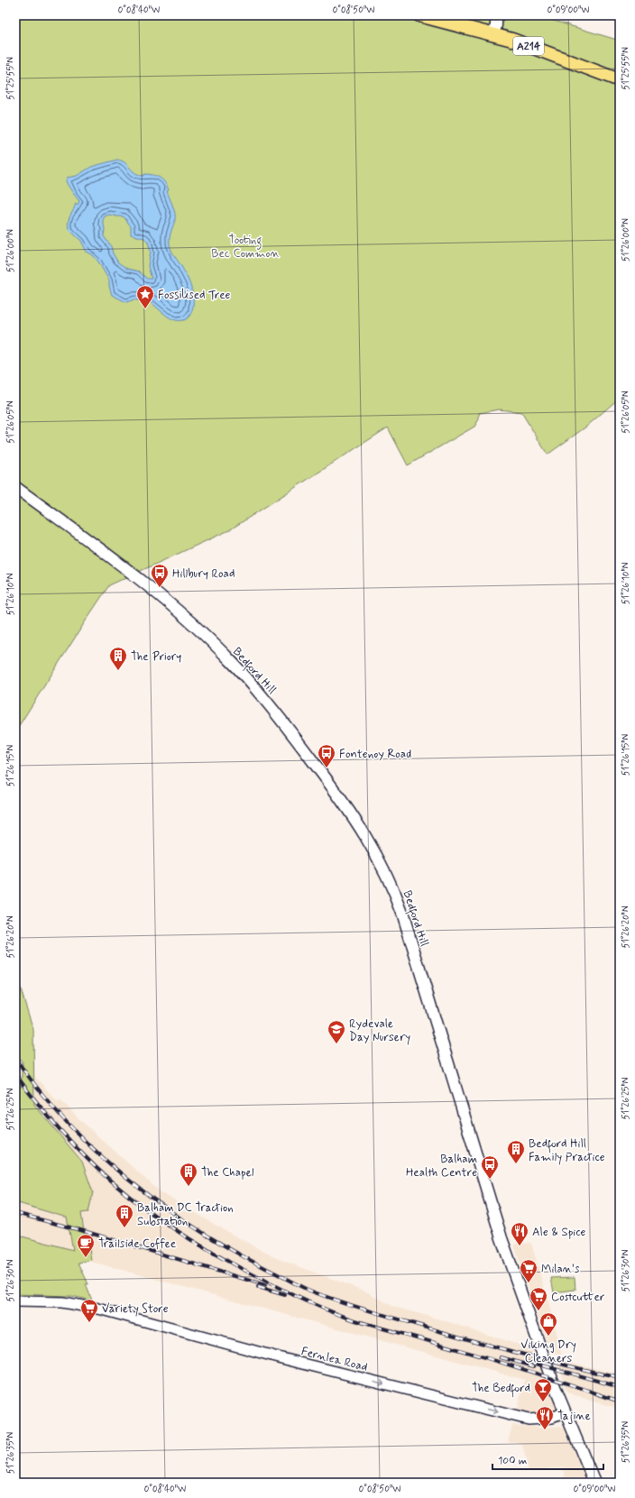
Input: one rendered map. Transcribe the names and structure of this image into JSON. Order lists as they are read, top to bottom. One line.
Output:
{"streets":{"highway":["A214"],"main road":["Bedford Hill"],"street":["Fernlea Road"]},"crossings":[["Bedford Hill","Fernlea Road"]],"one_way":["Fernlea Road"],"parks":["Tooting Bec Common"],"places":{"place":["Fossilised Tree"],"bus stop":["Hillbury Road","Fontenoy Road","Balham Health Centre"],"building":["The Priory","Bedford Hill Family Practice","The Chapel","Balham DC Traction Substation"],"school or university":["Rydevale Day Nursery"],"restaurant":["Ale & Spice","Tajine"],"cafe":["Trailside Coffee"],"supermarket":["Milan's","Costcutter","Variety Store"],"shop":["Viking Dry Cleaners"],"bar":["The Bedford"]},"scale_bar":"100 m","coordinates":["0°08'40\"W","0°08'50\"W","0°09'00\"W","51°25'55\"N","51°26'00\"N","51°26'05\"N","51°26'10\"N","51°26'15\"N","51°26'20\"N","51°26'25\"N","51°26'30\"N","51°26'35\"N"]}
